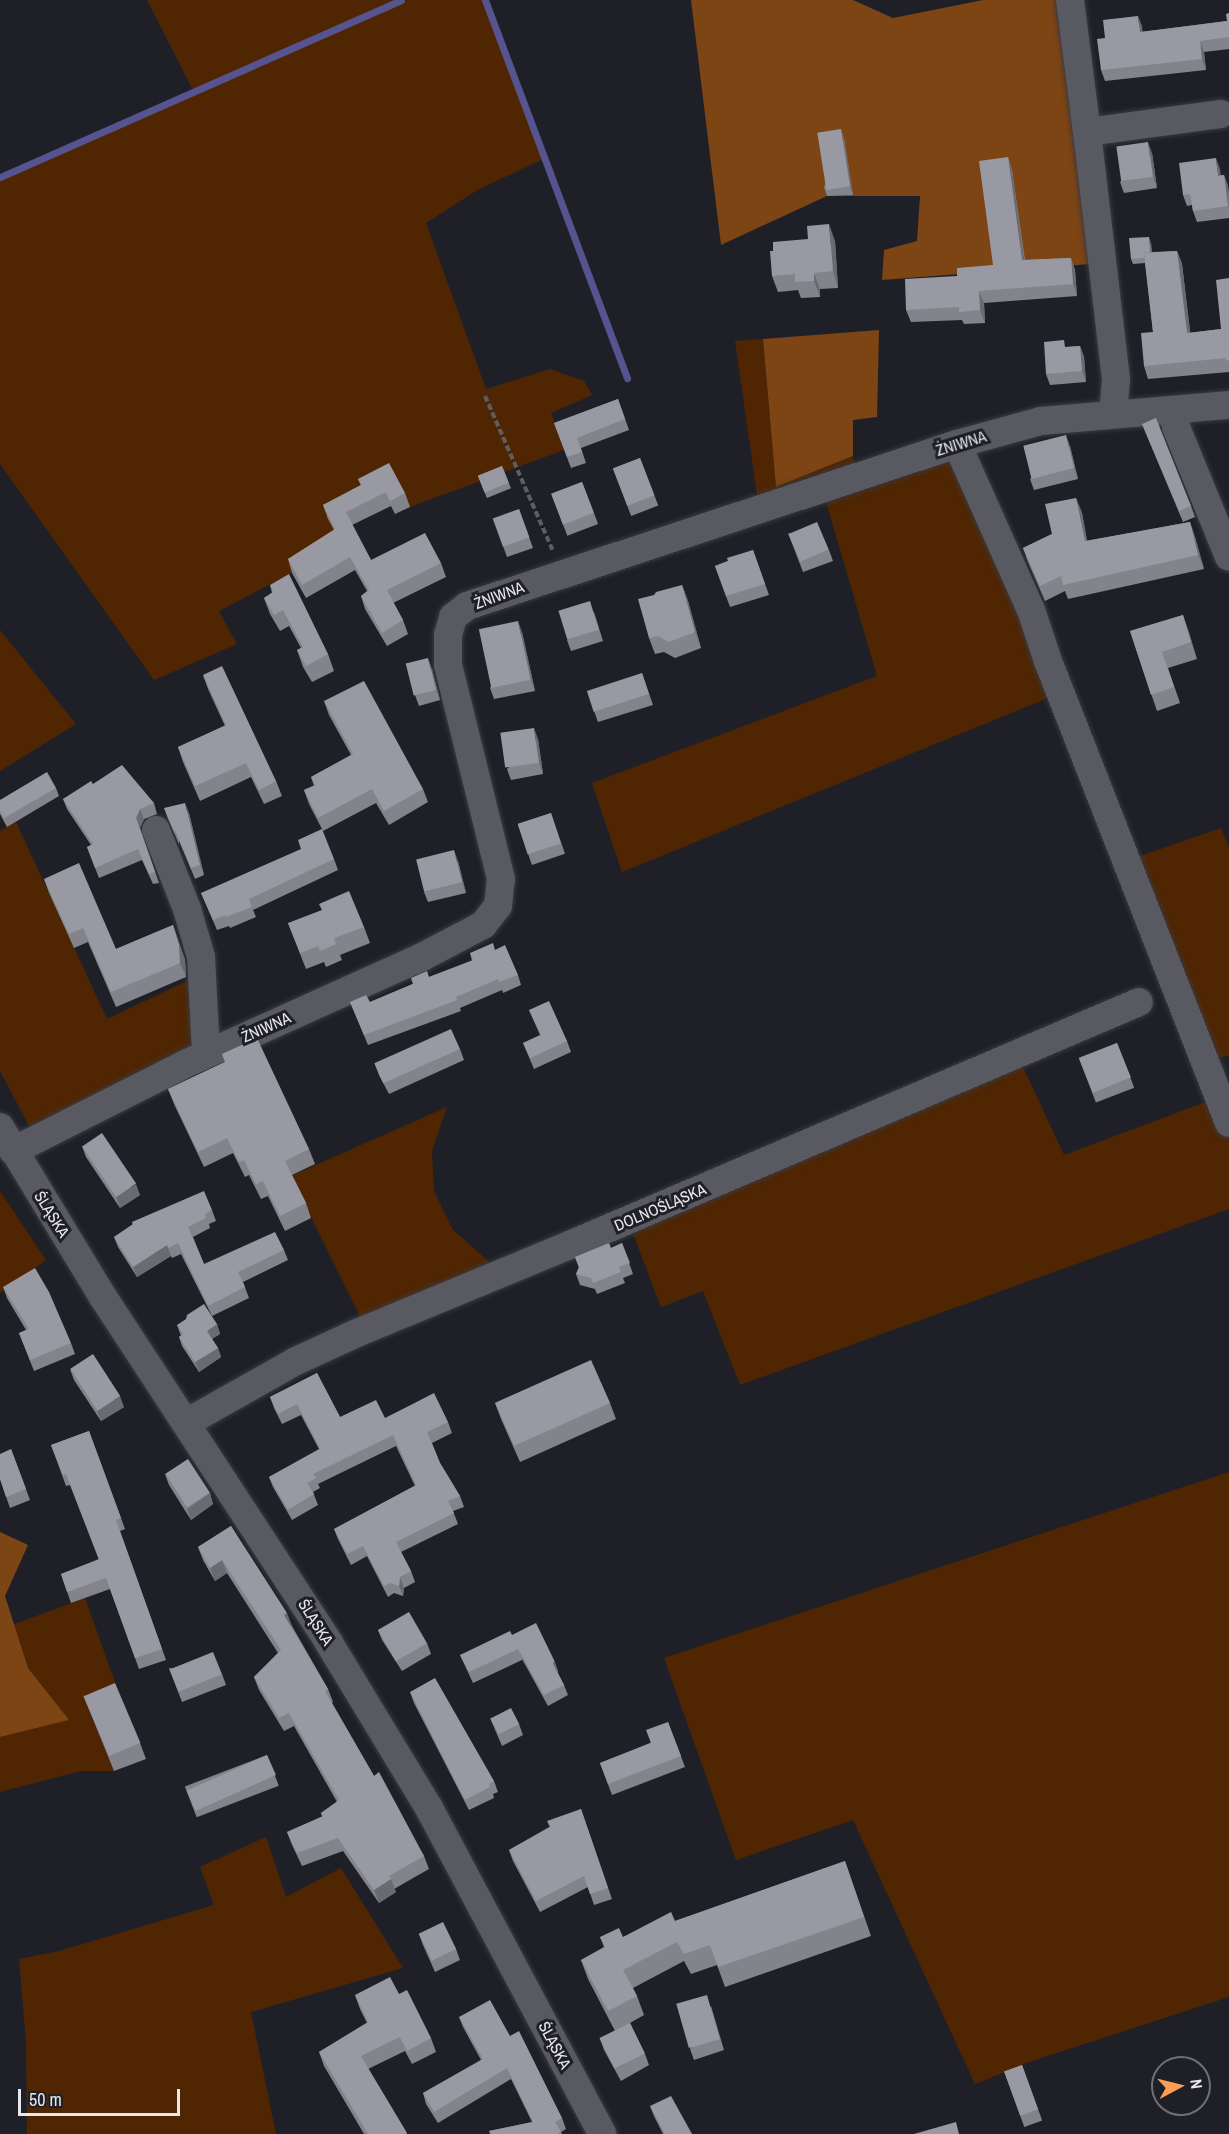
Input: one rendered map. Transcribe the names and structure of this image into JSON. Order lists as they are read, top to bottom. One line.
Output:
{"streets":{"street":["ŻNIWNA","DOLNOŚLĄSKA","ŚLĄSKA"]},"crossings":[["ŻNIWNA","ŚLĄSKA"],["DOLNOŚLĄSKA","ŚLĄSKA"]],"scale_bar":"50 m","north":"right"}
